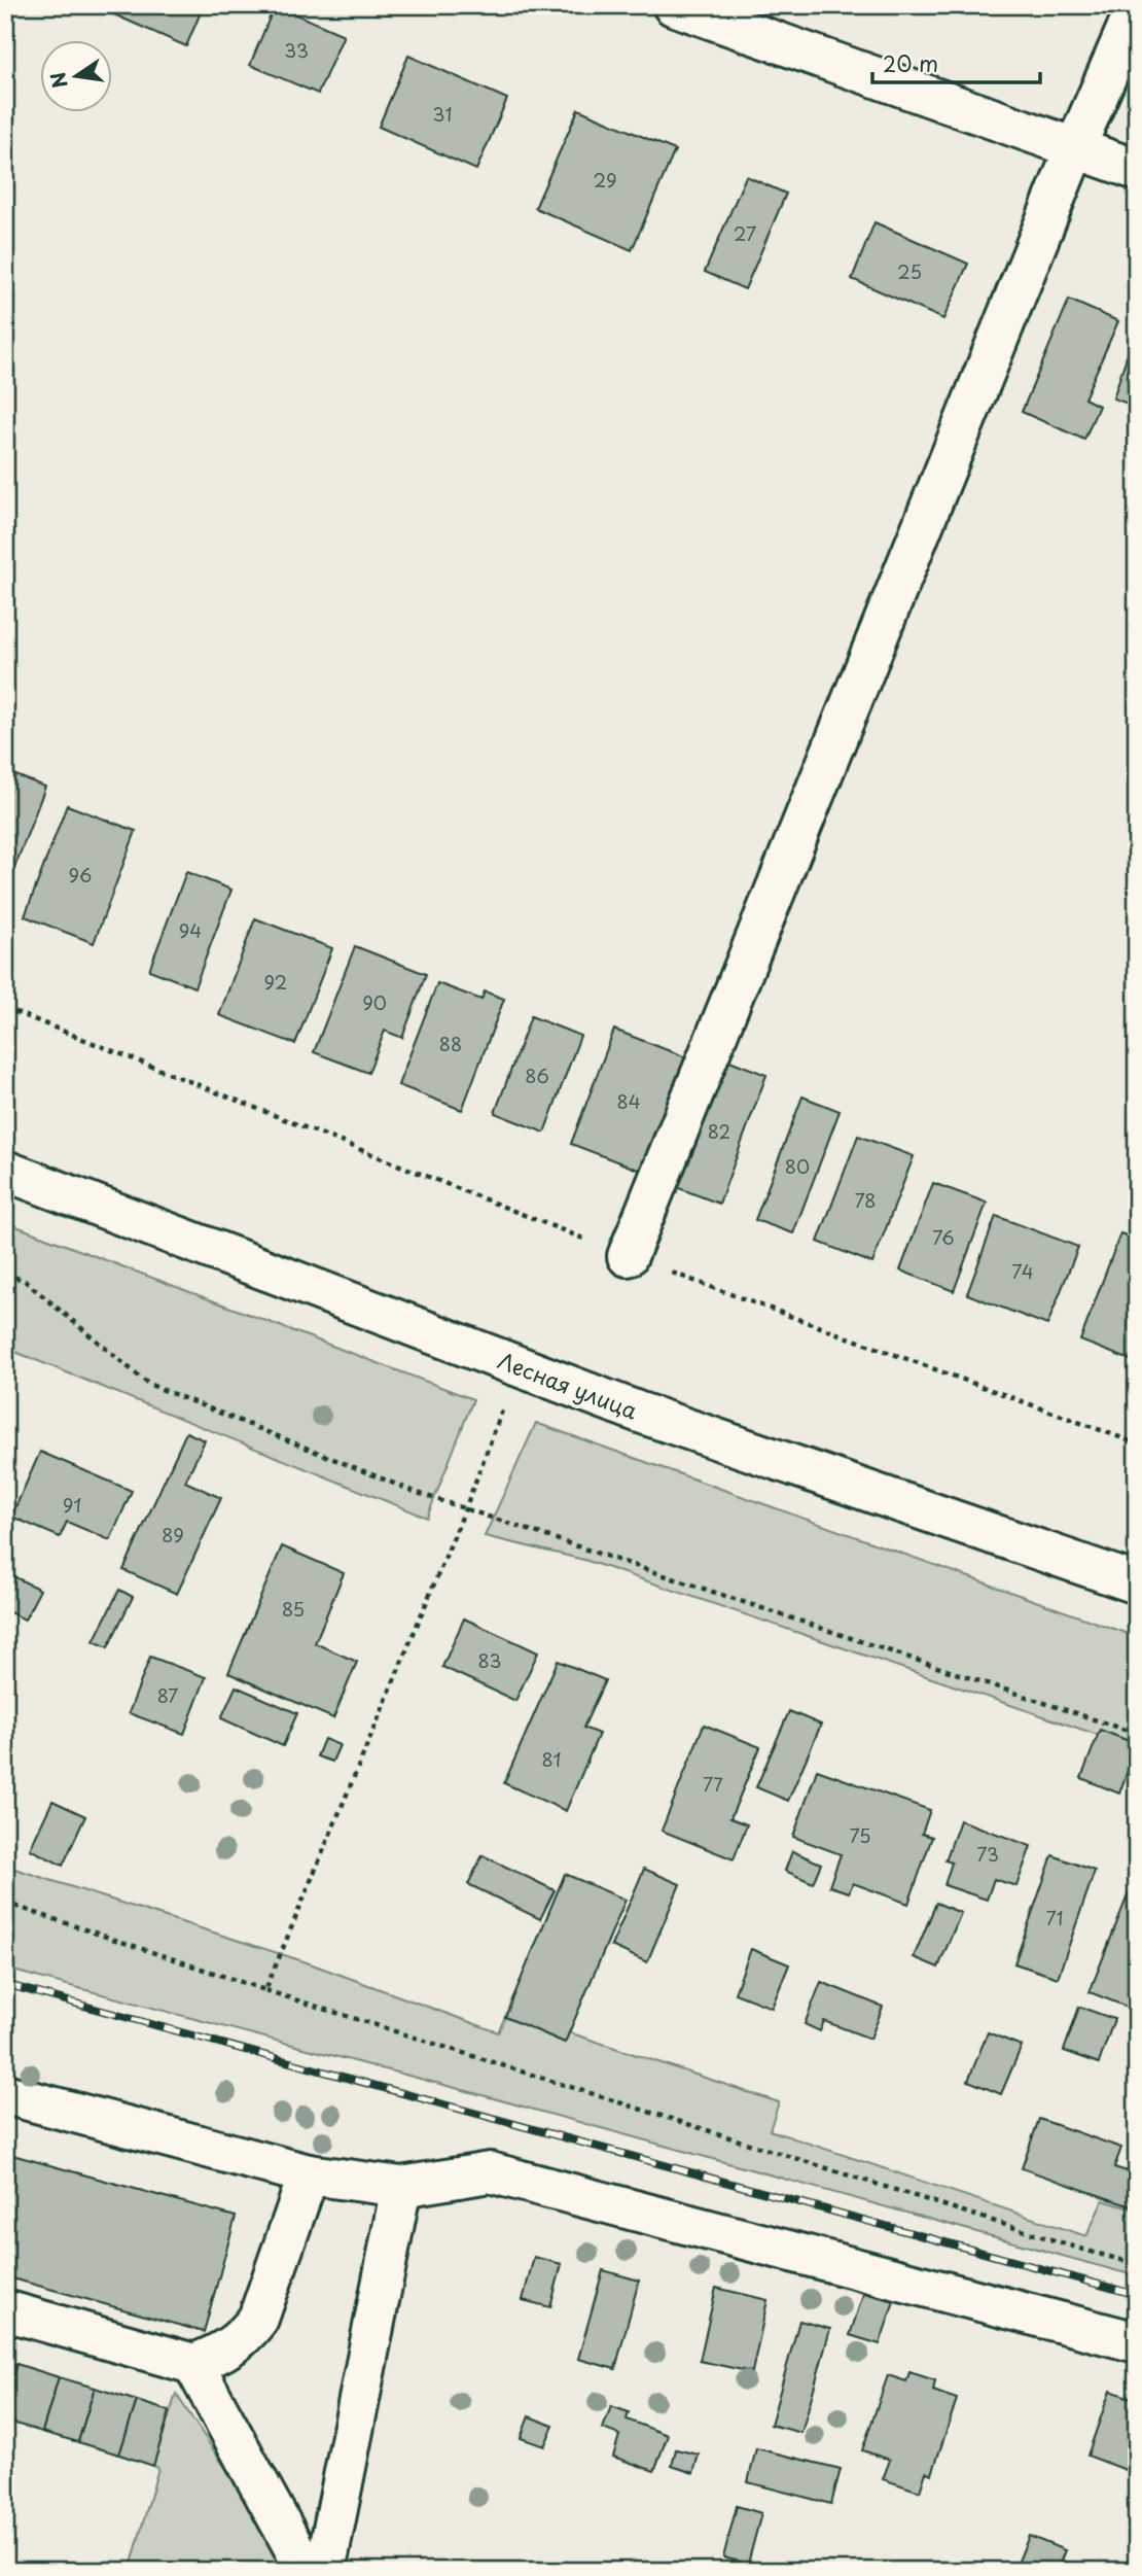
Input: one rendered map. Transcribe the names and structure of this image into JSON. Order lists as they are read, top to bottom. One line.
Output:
{"streets":{"street":["Лесная улица"]},"house_numbers":["33","31","29","27","25","96","94","92","90","88","86","84","82","80","78","76","74","91","89","85","83","87","81","77","75","73","71"],"scale_bar":"20 m","north":"left"}
